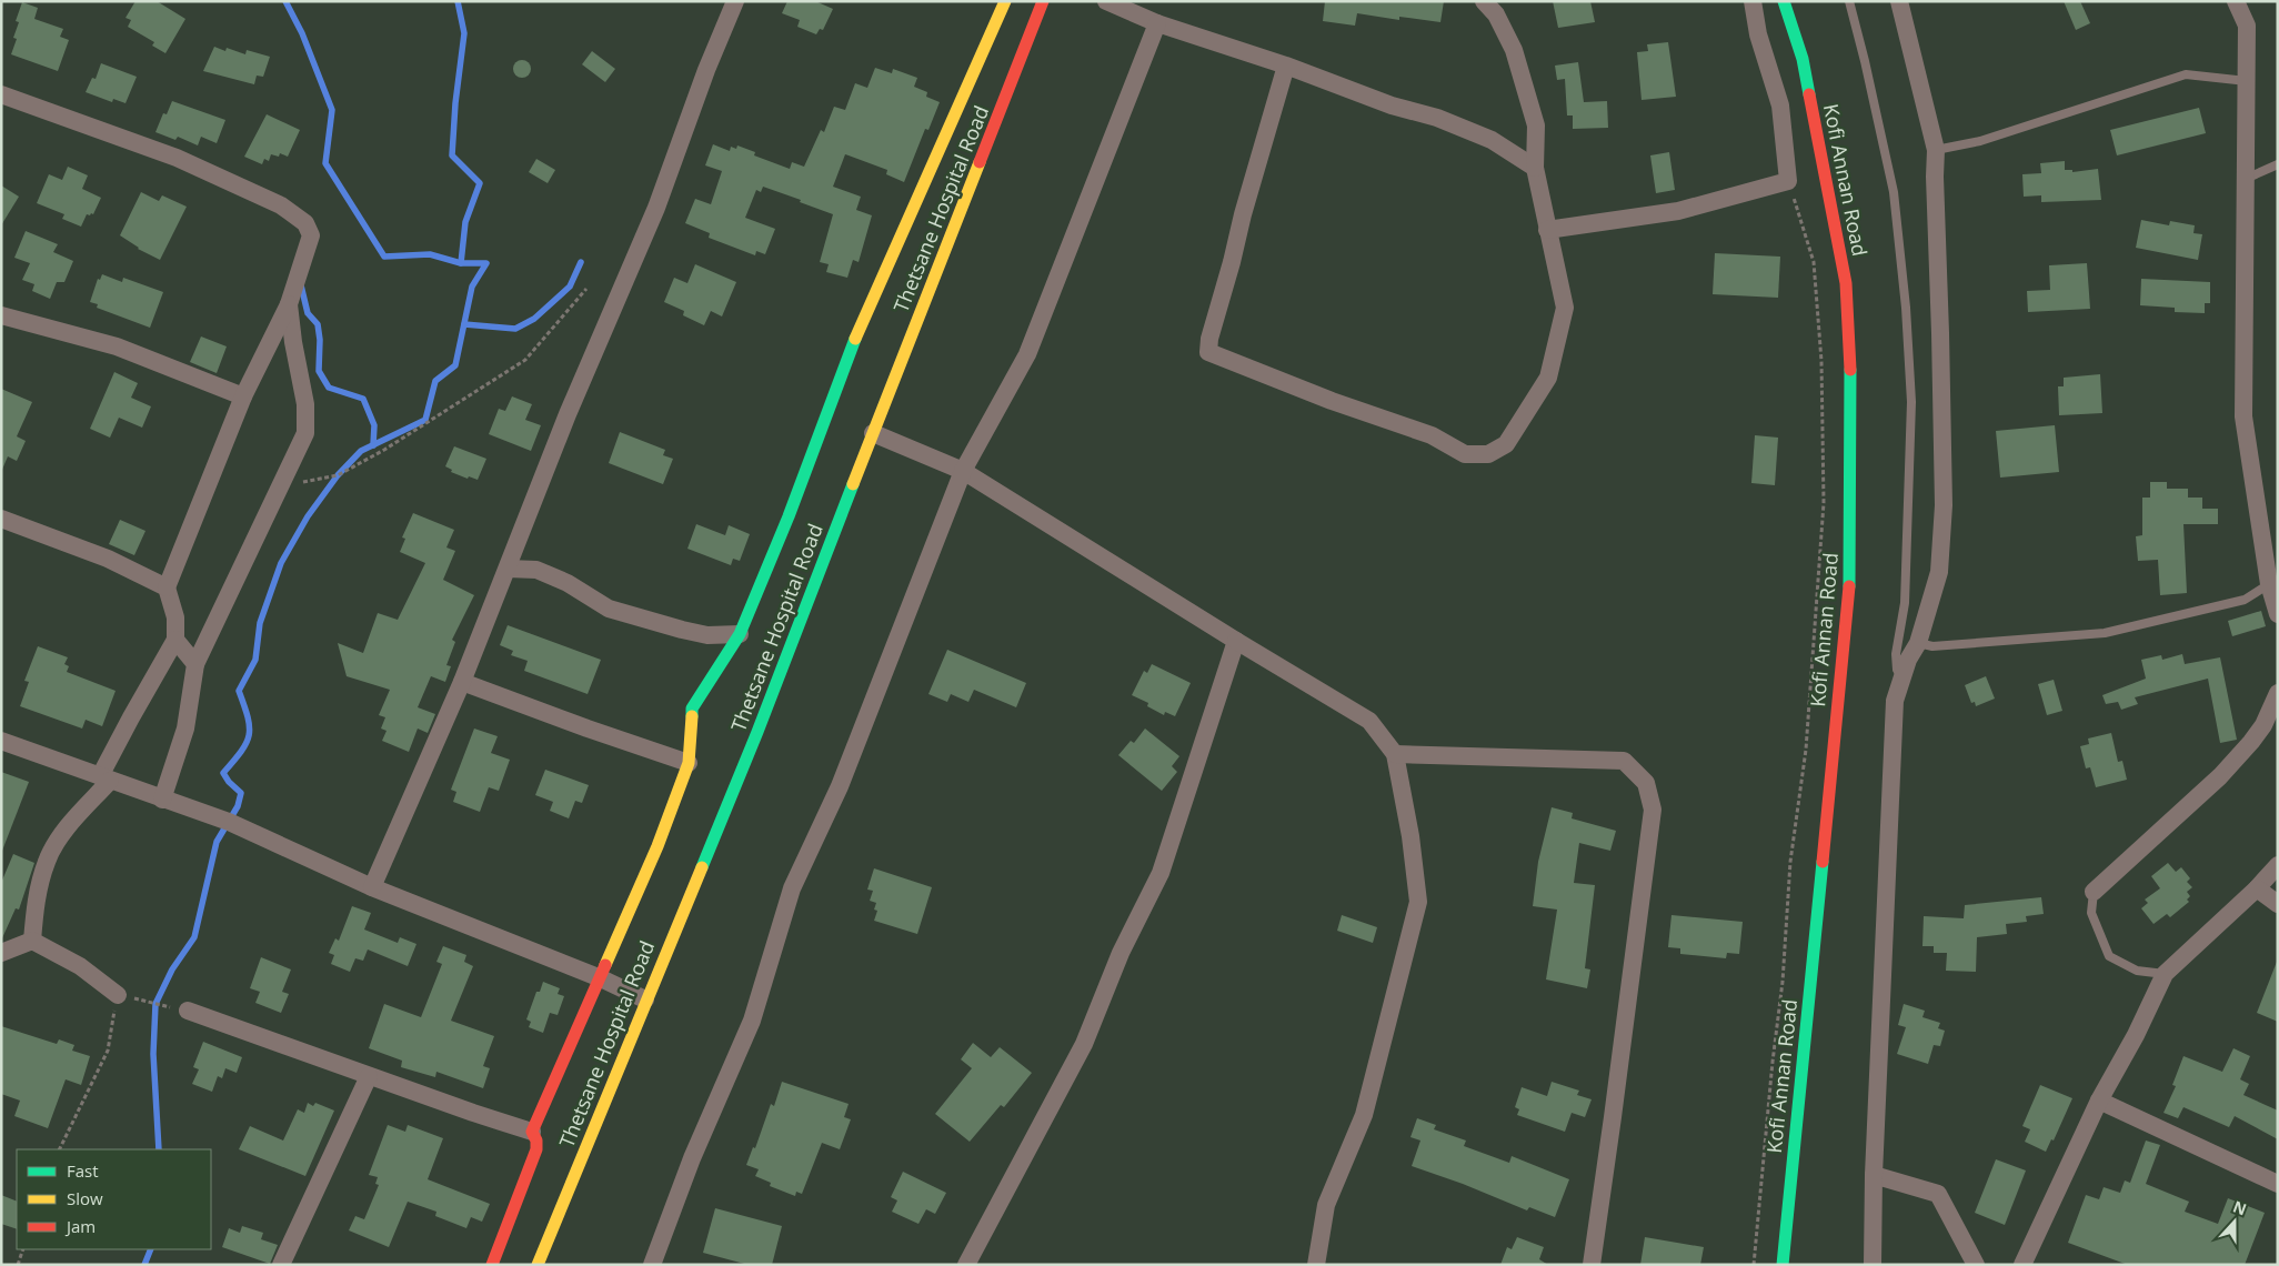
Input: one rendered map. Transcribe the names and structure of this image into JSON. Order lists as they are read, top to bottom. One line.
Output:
{"streets":{"main road":["Kofi Annan Road","Thetsane Hospital Road"]},"legend":["Fast","Slow","Jam"],"north":"top"}
